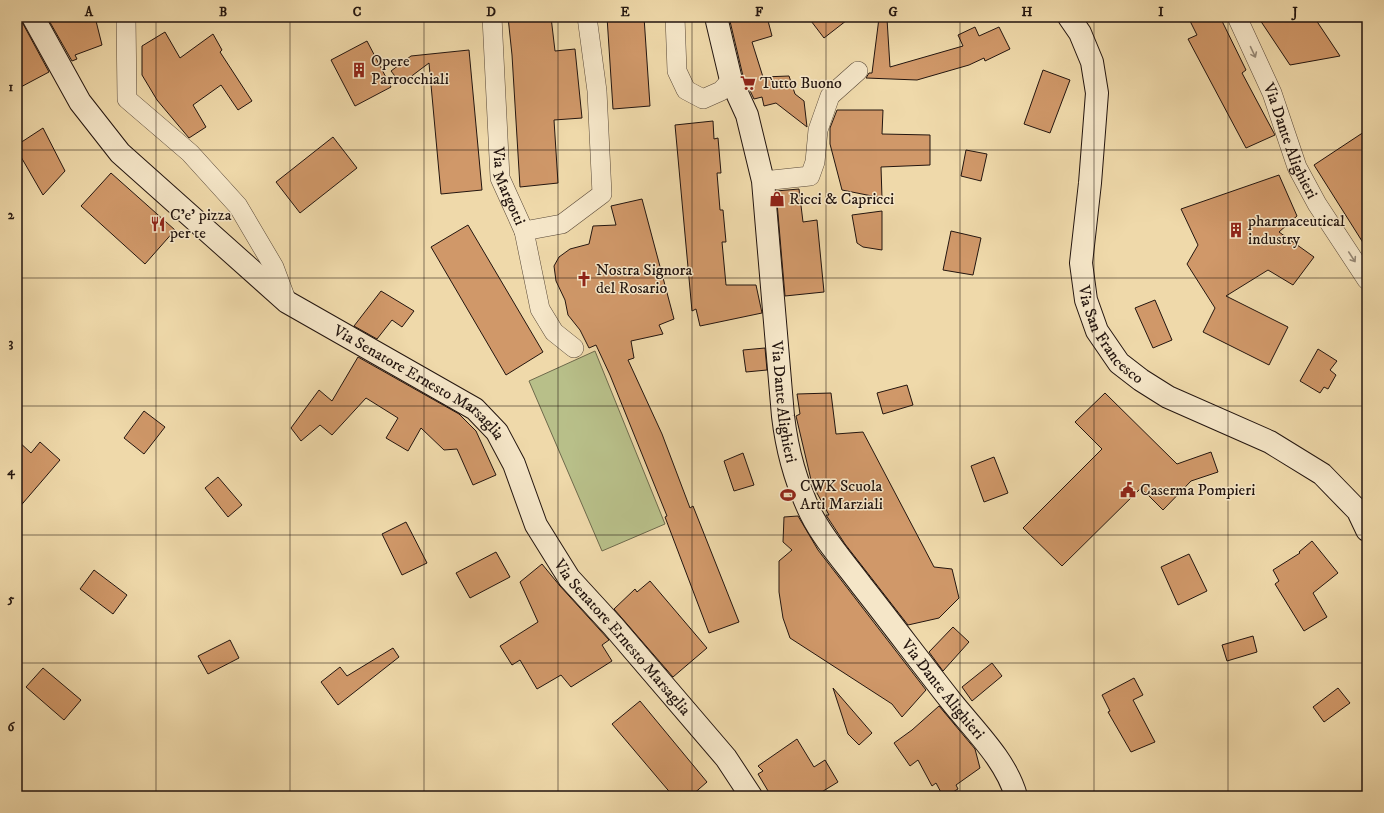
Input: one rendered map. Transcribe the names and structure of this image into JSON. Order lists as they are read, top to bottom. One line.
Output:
{"streets":{"street":["Via Dante Alighieri","Via Margotti","Via San Francesco","Via Senatore Ernesto Marsaglia"]},"places":{"building":["Opere Parrocchiali","pharmaceutical industry"],"supermarket":["Tutto Buono"],"shop":["Ricci & Capricci"],"restaurant":["C'e' pizza per te"],"church":["Nostra Signora del Rosario"],"public building":["Caserma Pompieri"],"sports":["CWK Scuola Arti Marziali"]},"grid":{"columns":["A","B","C","D","E","F","G","H","I","J"],"rows":["1","2","3","4","5","6"]}}
